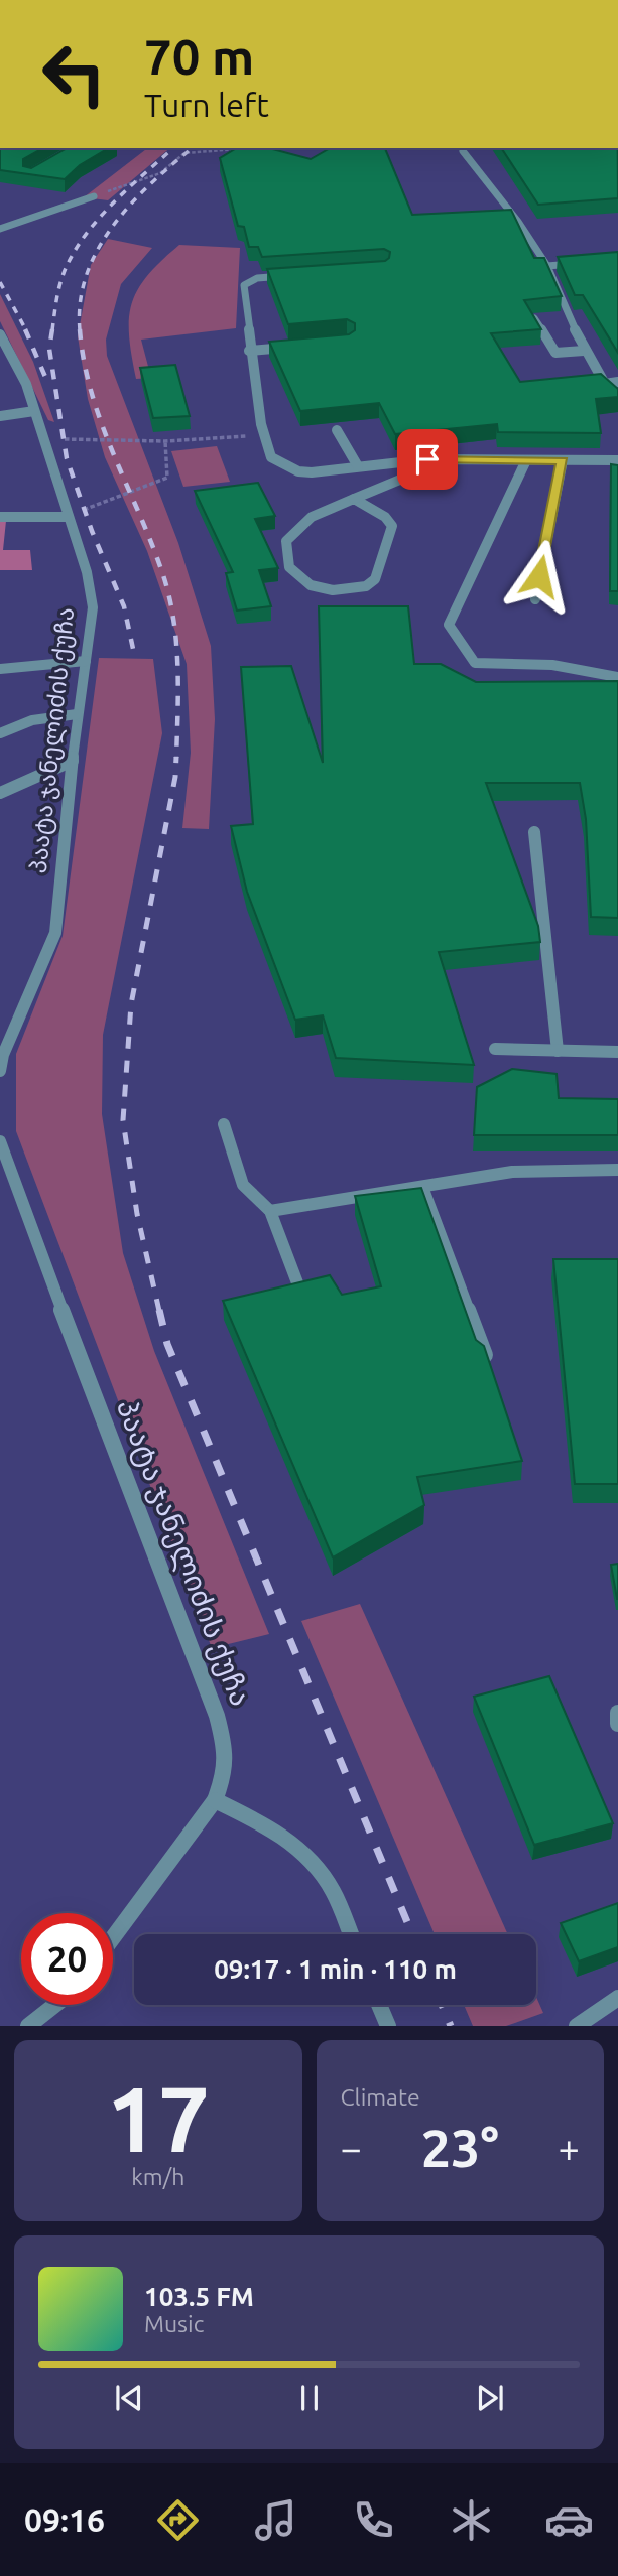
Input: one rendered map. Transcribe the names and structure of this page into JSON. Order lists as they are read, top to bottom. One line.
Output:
{"streets":{"street":["პაატა ჯანელიძის ქუჩა"]},"page":{"turn":["70 m","Turn left"],"limit":"20","trip":"09:17 · 1 min · 110 m","tile":[["17","km/h"],"Climate"],"heat":["−","23°","+"],"song":["103.5 FM","Music"],"tabs":"09:16"}}
